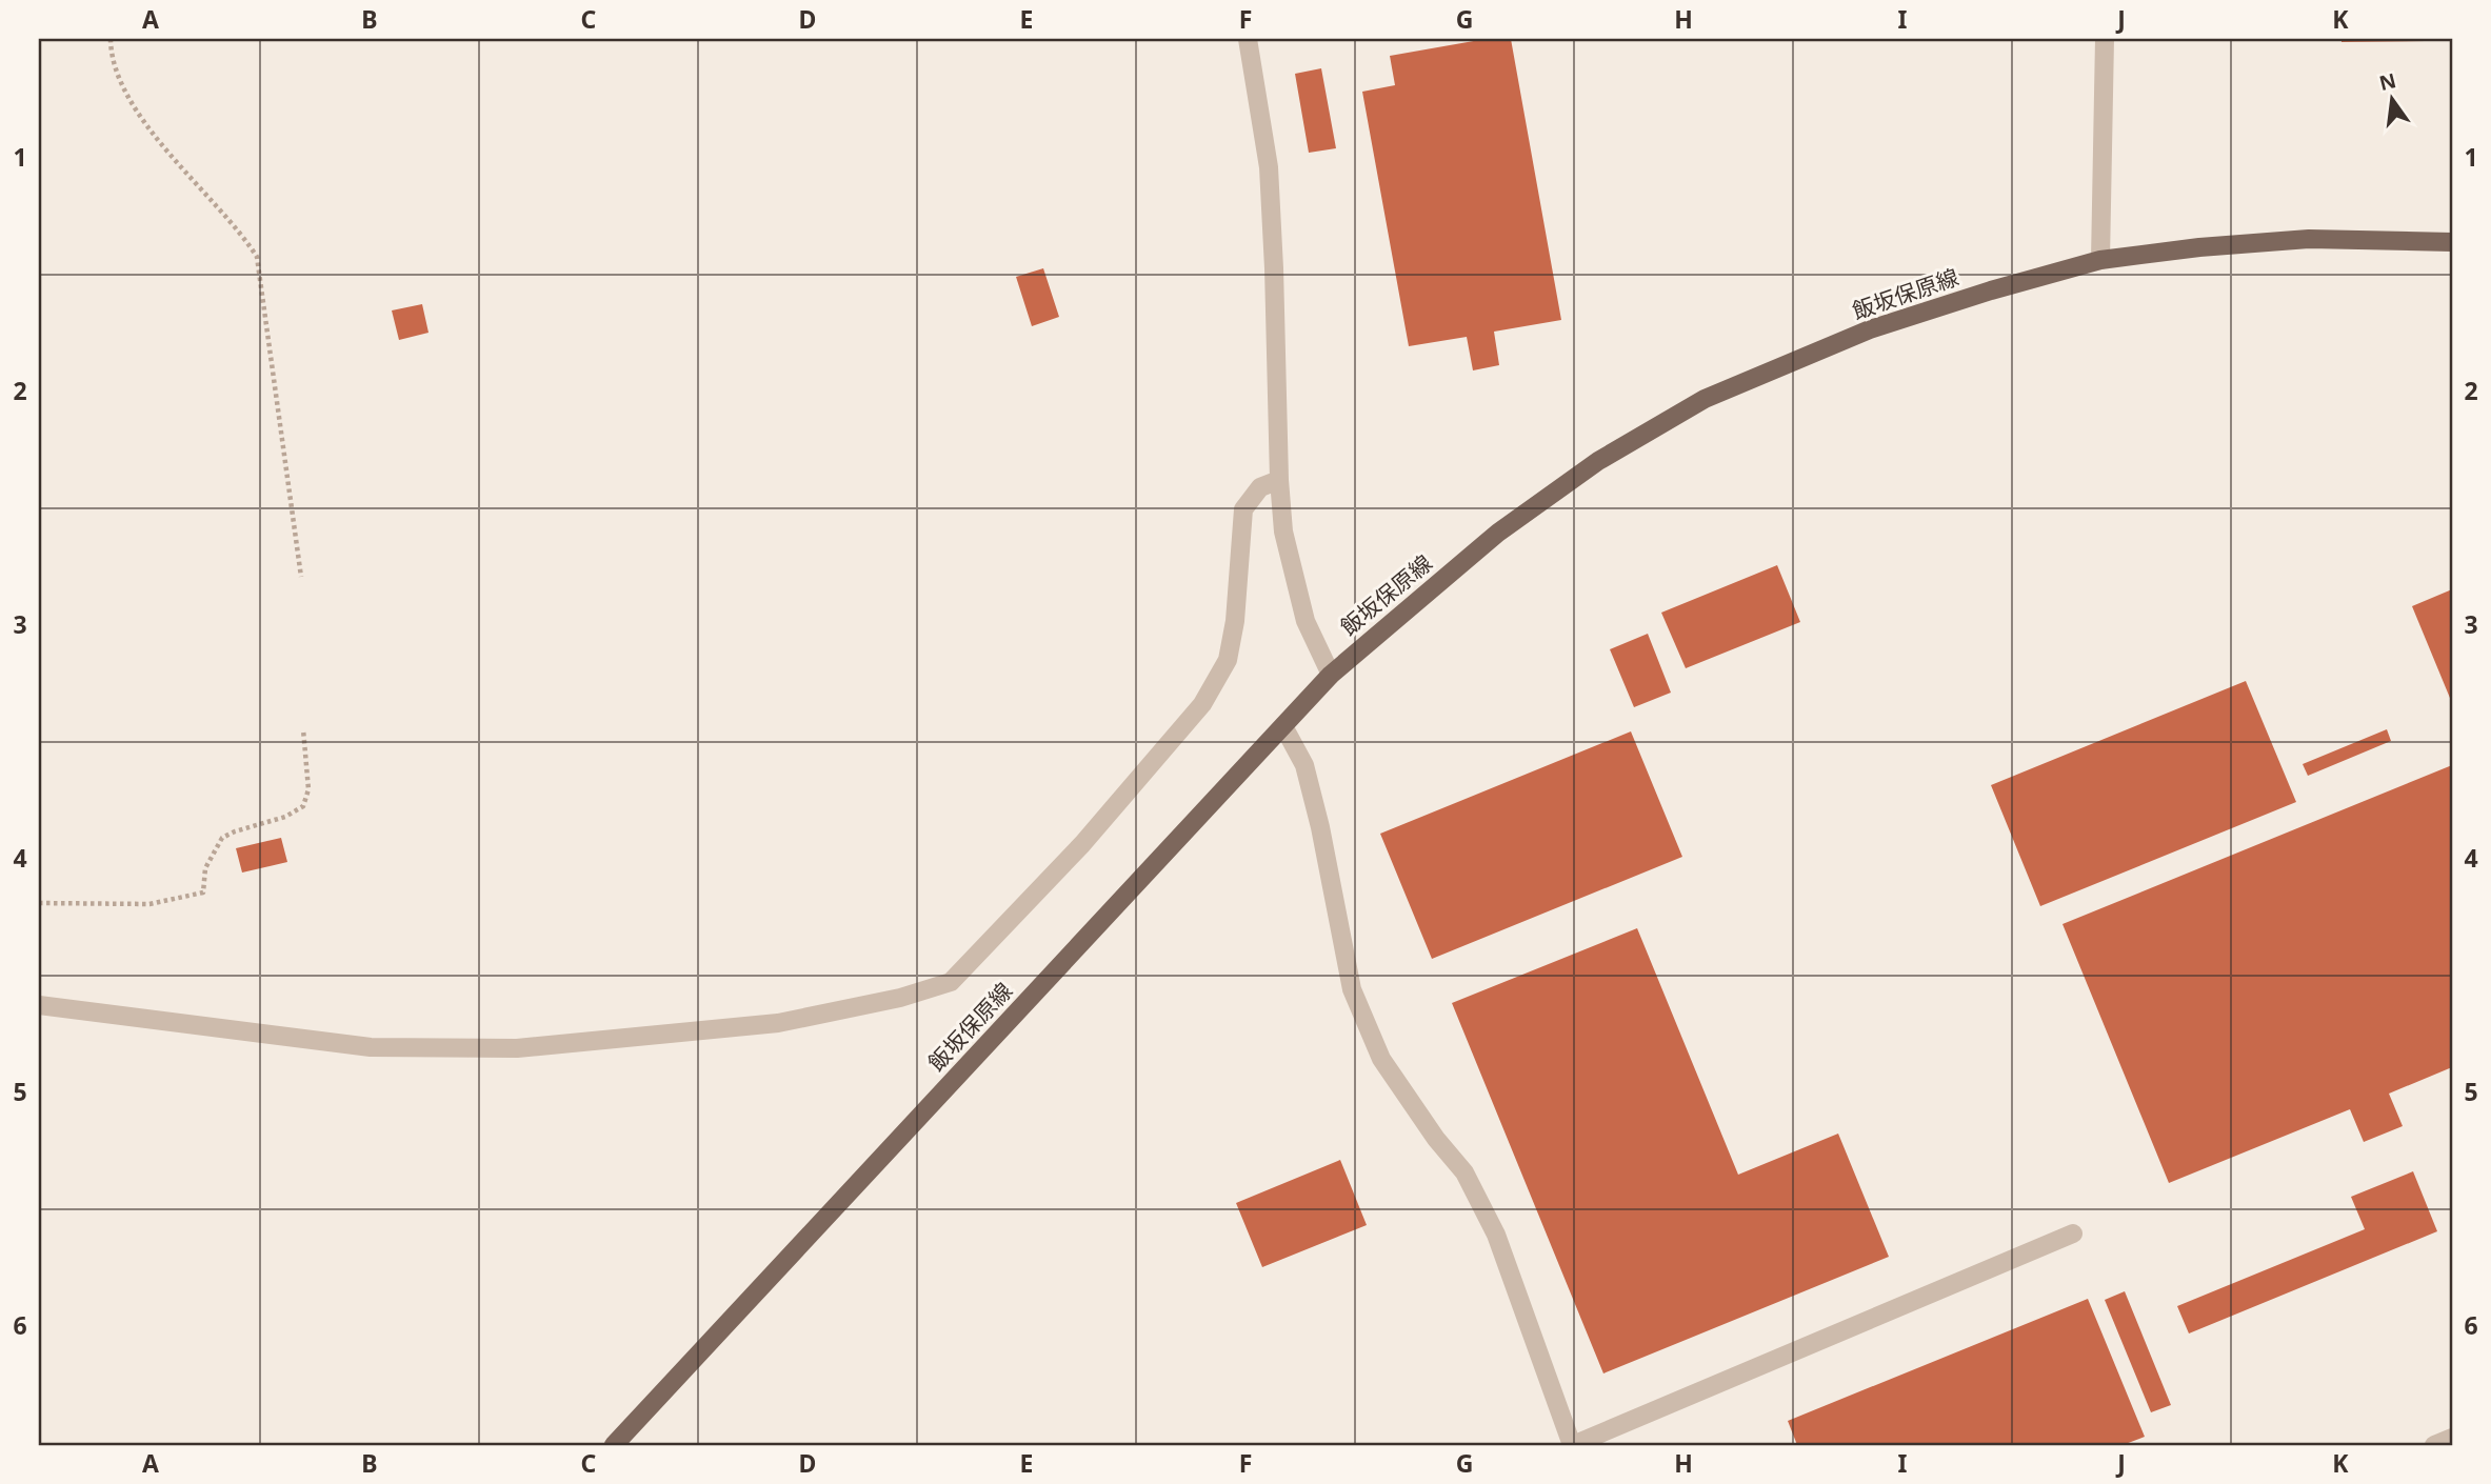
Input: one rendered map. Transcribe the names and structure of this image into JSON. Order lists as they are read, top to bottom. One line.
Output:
{"streets":{"main road":["飯坂保原線"]},"north":"top","grid":{"columns":["A","B","C","D","E","F","G","H","I","J","K"],"rows":["1","2","3","4","5","6"]}}
